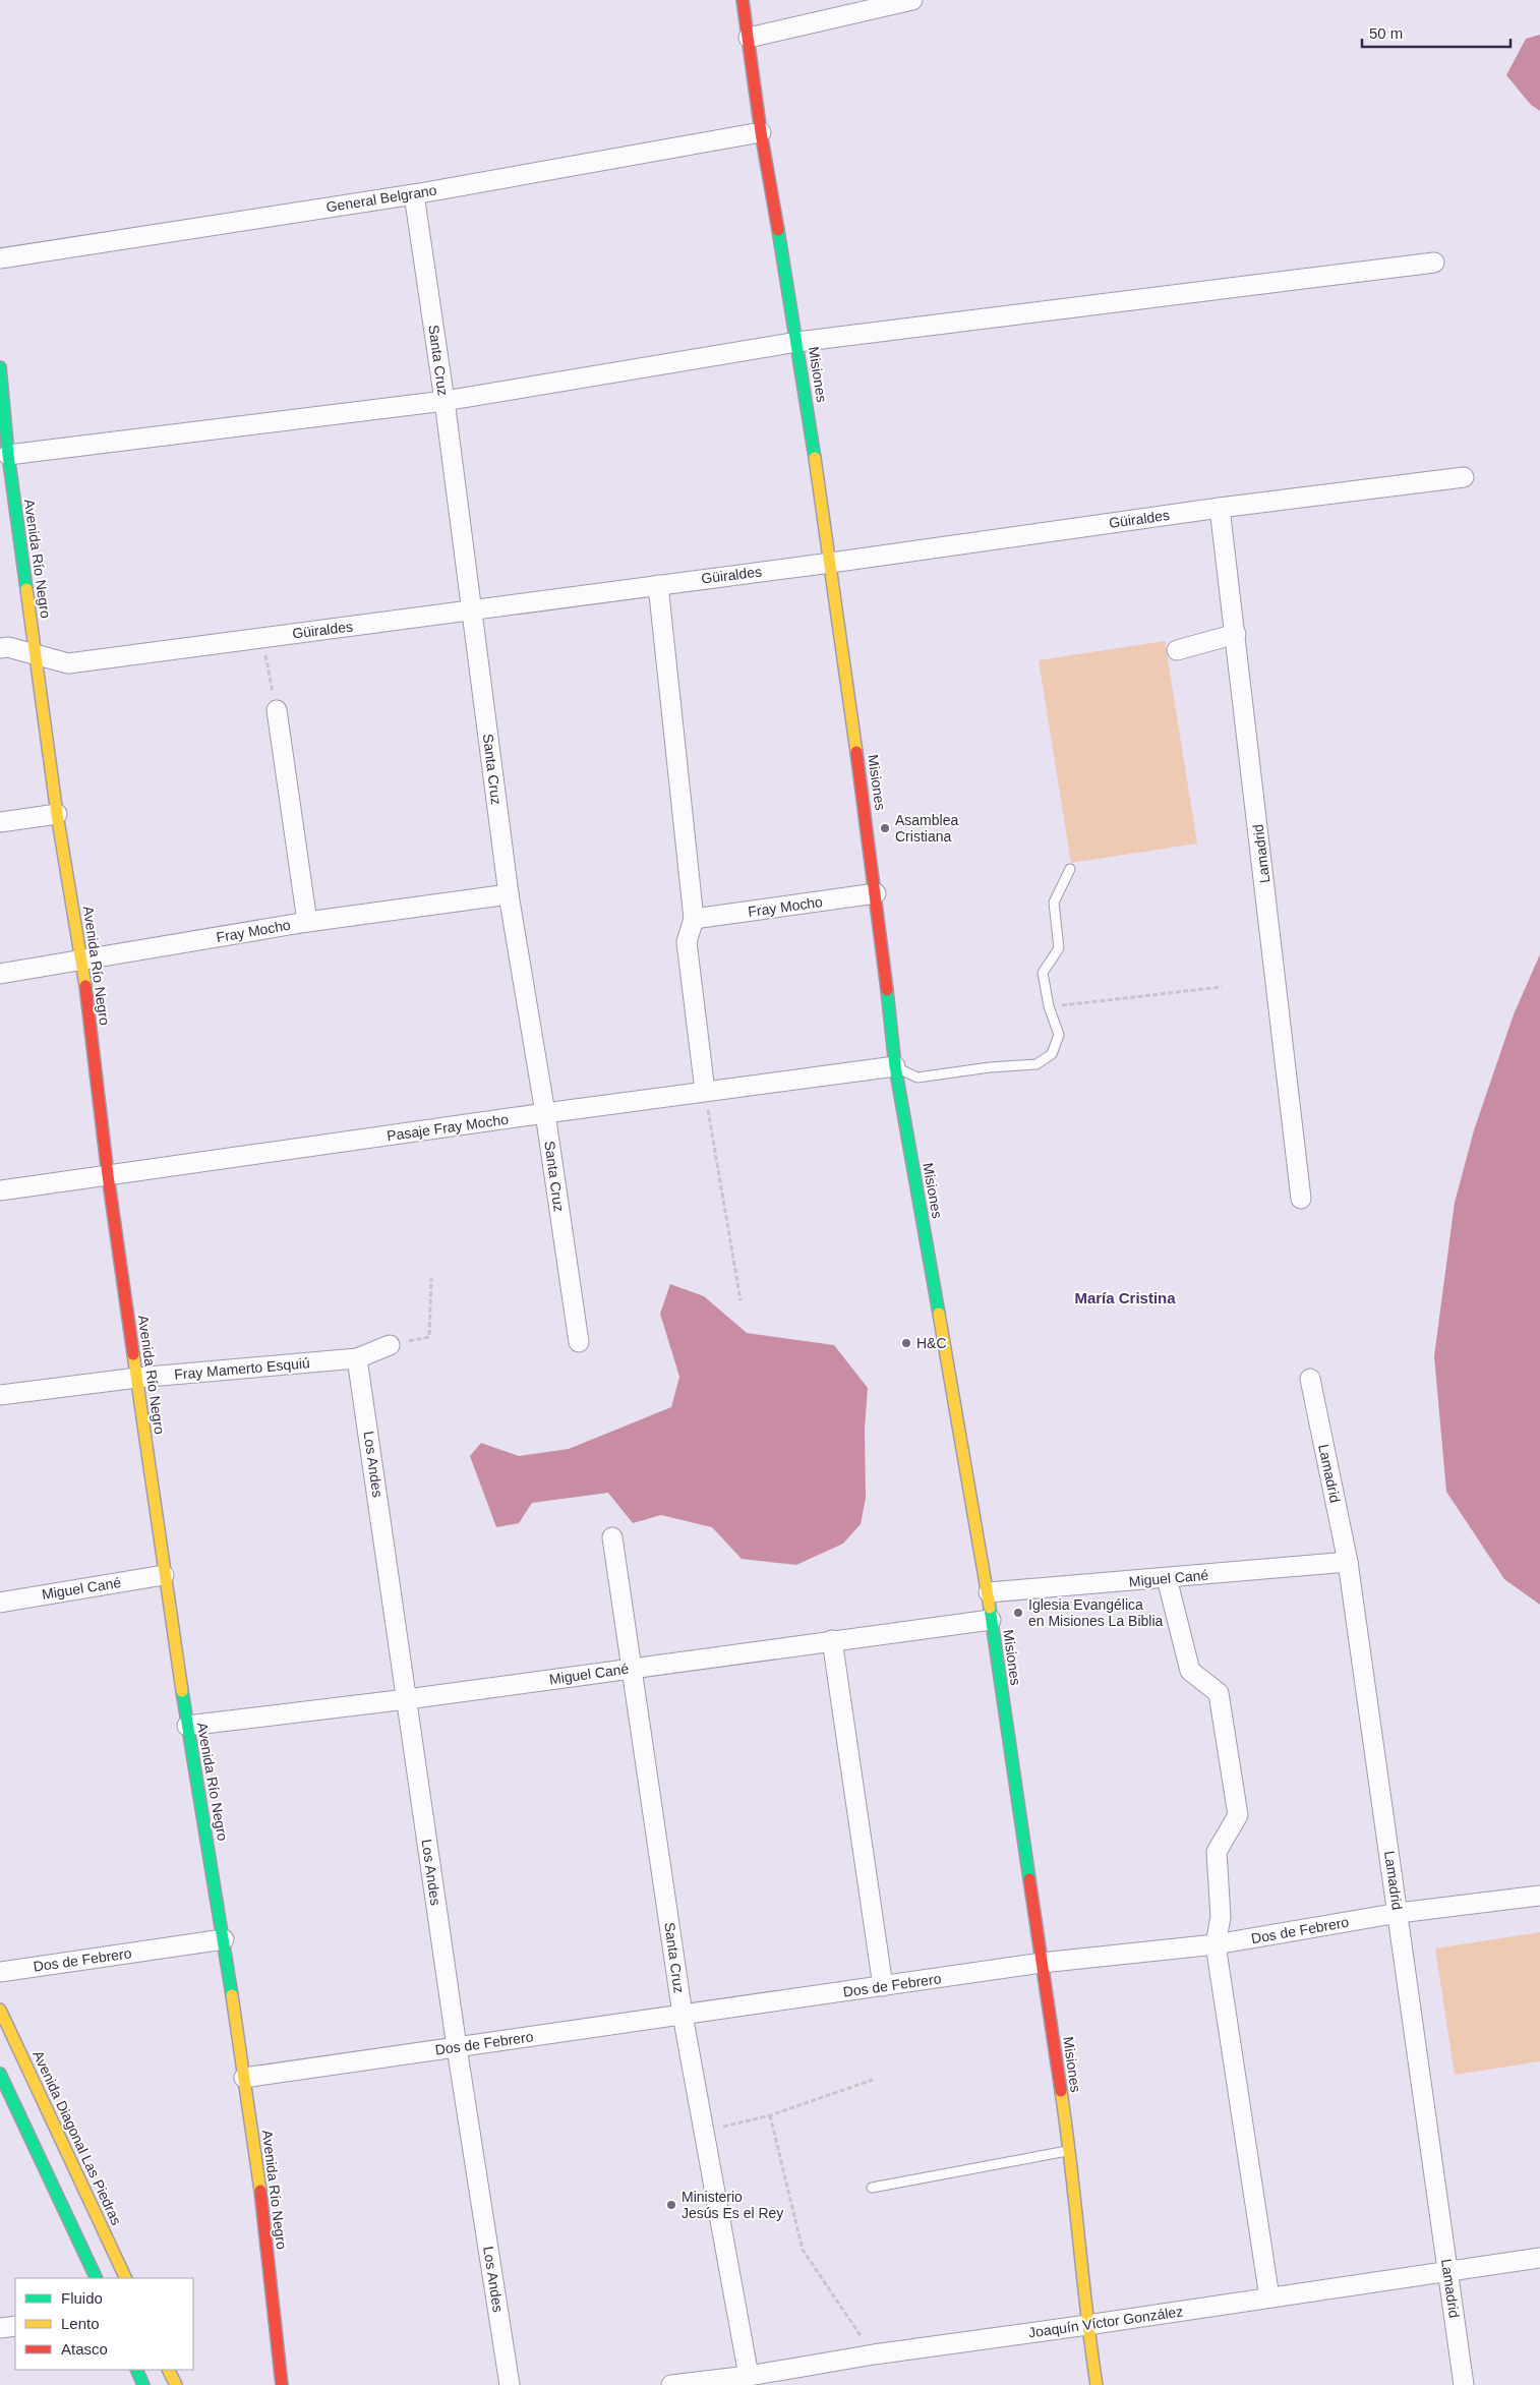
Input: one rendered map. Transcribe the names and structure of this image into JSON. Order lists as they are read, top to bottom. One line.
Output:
{"streets":{"street":["General Belgrano","Santa Cruz","Misiones","Güiraldes","Avenida Río Negro","Lamadrid","Fray Mocho","Pasaje Fray Mocho","Fray Mamerto Esquiú","Los Andes","Miguel Cané","Dos de Febrero","Avenida Diagonal Las Piedras","Joaquín Víctor González"]},"crossings":[["General Belgrano","Santa Cruz"],["General Belgrano","Misiones"],["Santa Cruz","Güiraldes"],["Santa Cruz","Fray Mocho"],["Santa Cruz","Pasaje Fray Mocho"],["Santa Cruz","Miguel Cané"],["Santa Cruz","Dos de Febrero"],["Santa Cruz","Joaquín Víctor González"],["Misiones","Güiraldes"],["Misiones","Fray Mocho"],["Misiones","Pasaje Fray Mocho"],["Misiones","Miguel Cané"],["Misiones","Dos de Febrero"],["Misiones","Joaquín Víctor González"],["Güiraldes","Avenida Río Negro"],["Güiraldes","Lamadrid"],["Avenida Río Negro","Fray Mocho"],["Avenida Río Negro","Pasaje Fray Mocho"],["Avenida Río Negro","Fray Mamerto Esquiú"],["Avenida Río Negro","Miguel Cané"],["Avenida Río Negro","Dos de Febrero"],["Lamadrid","Miguel Cané"],["Lamadrid","Dos de Febrero"],["Lamadrid","Joaquín Víctor González"],["Fray Mamerto Esquiú","Los Andes"],["Los Andes","Miguel Cané"],["Los Andes","Dos de Febrero"]],"districts":["María Cristina"],"places":["Asamblea Cristiana","H&C","Iglesia Evangélica en Misiones La Biblia","Ministerio Jesús Es el Rey"],"legend":["Fluido","Lento","Atasco"],"scale_bar":"50 m"}
